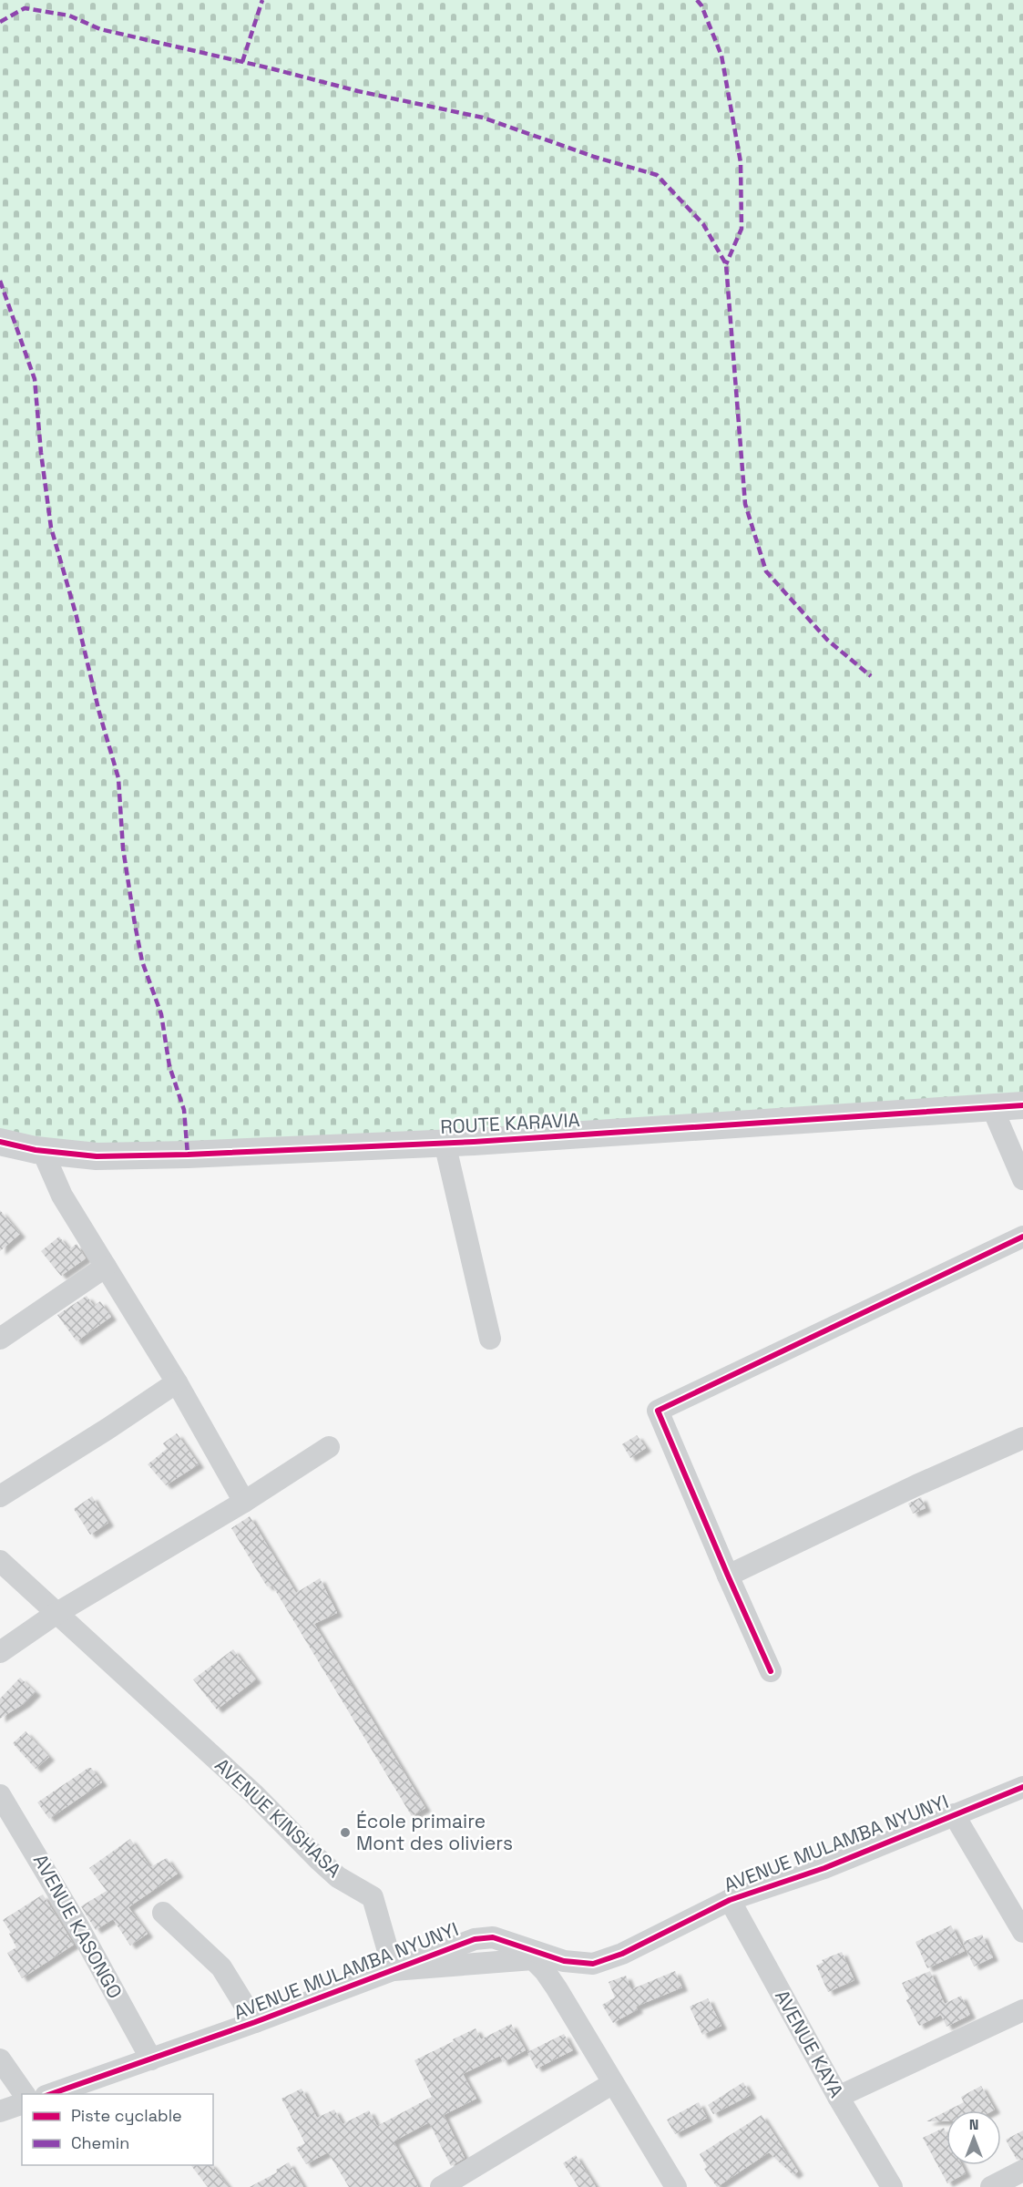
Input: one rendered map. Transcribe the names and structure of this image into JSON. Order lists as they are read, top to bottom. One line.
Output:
{"streets":{"street":["ROUTE KARAVIA","AVENUE KINSHASA","AVENUE MULAMBA NYUNYI","AVENUE KASONGO","AVENUE KAYA"]},"crossings":[["AVENUE KINSHASA","AVENUE MULAMBA NYUNYI"],["AVENUE MULAMBA NYUNYI","AVENUE KASONGO"],["AVENUE MULAMBA NYUNYI","AVENUE KAYA"]],"places":["École primaire Mont des oliviers"],"legend":["Piste cyclable","Chemin"],"north":"top"}
